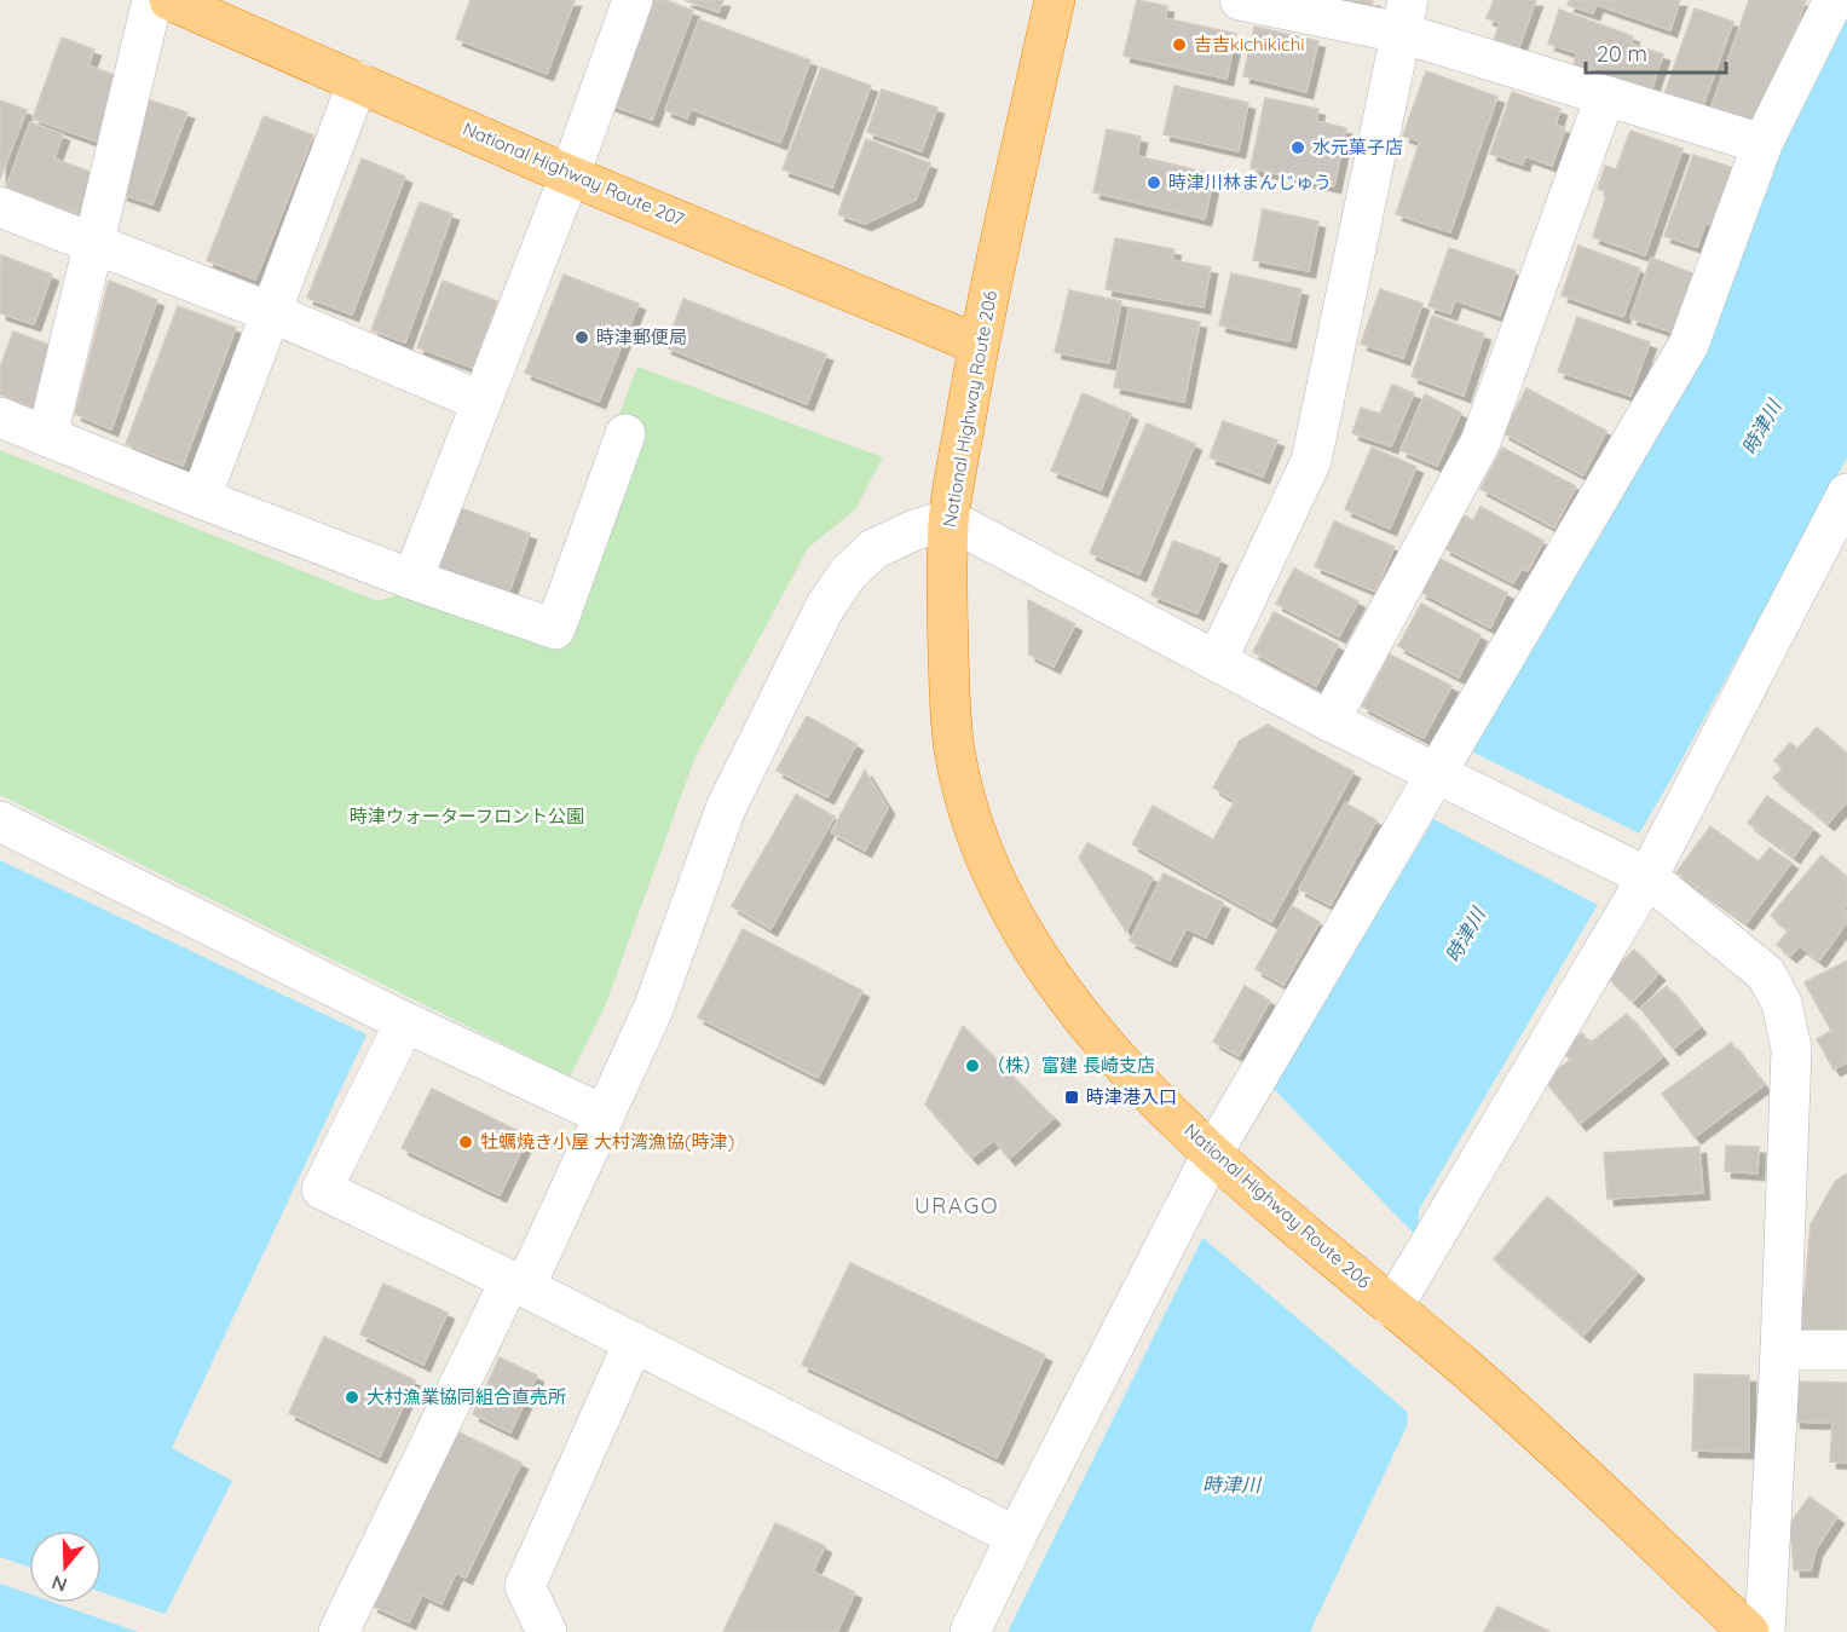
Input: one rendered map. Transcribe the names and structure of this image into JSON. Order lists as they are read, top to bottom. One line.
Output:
{"streets":{"highway":["National Highway Route 207","National Highway Route 206"]},"crossings":[["National Highway Route 207","National Highway Route 206"]],"districts":["URAGO"],"water":["時津川"],"parks":["時津ウォーターフロント公園"],"places":{"other":["吉吉kichikichi","水元菓子店","時津川林まんじゅう","時津郵便局","（株）富建 長崎支店","牡蠣焼き小屋 大村湾漁協(時津)","大村漁業協同組合直売所"],"transit":["時津港入口"]},"scale_bar":"20 m","north":"bottom"}
